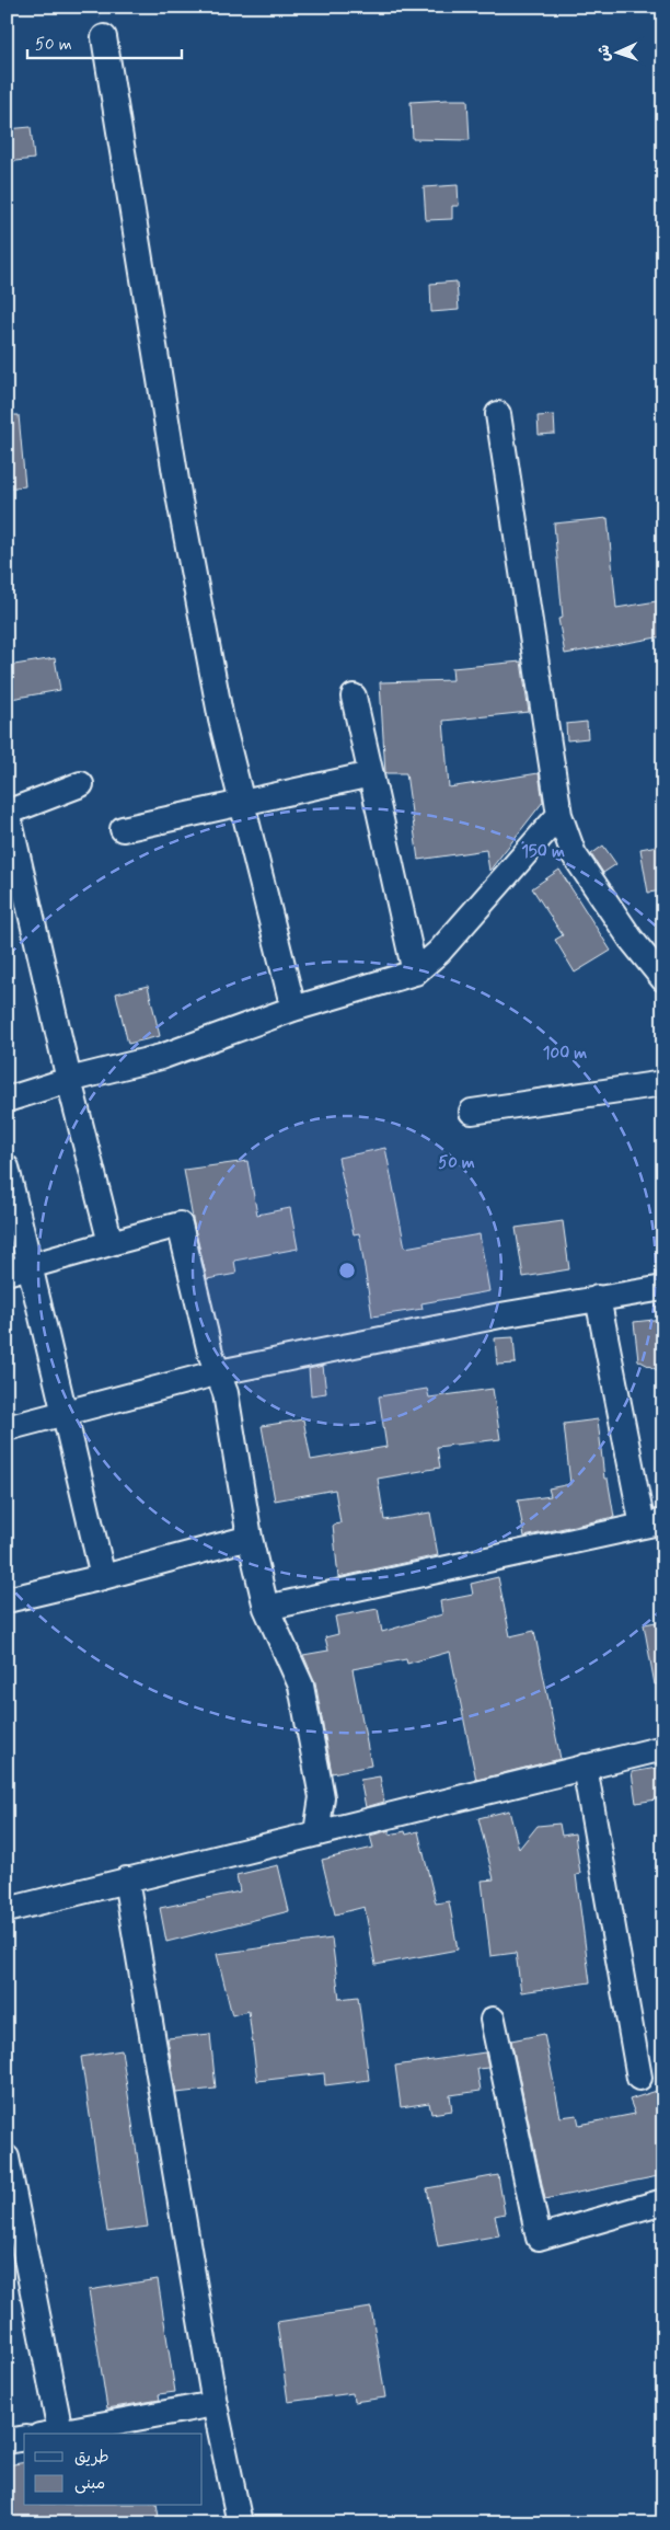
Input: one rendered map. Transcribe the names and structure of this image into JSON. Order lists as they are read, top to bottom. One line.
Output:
{"legend":["طريق","مبنى"],"scale_bar":"50 m","north":"left","rings":["150 m","100 m","50 m"]}
